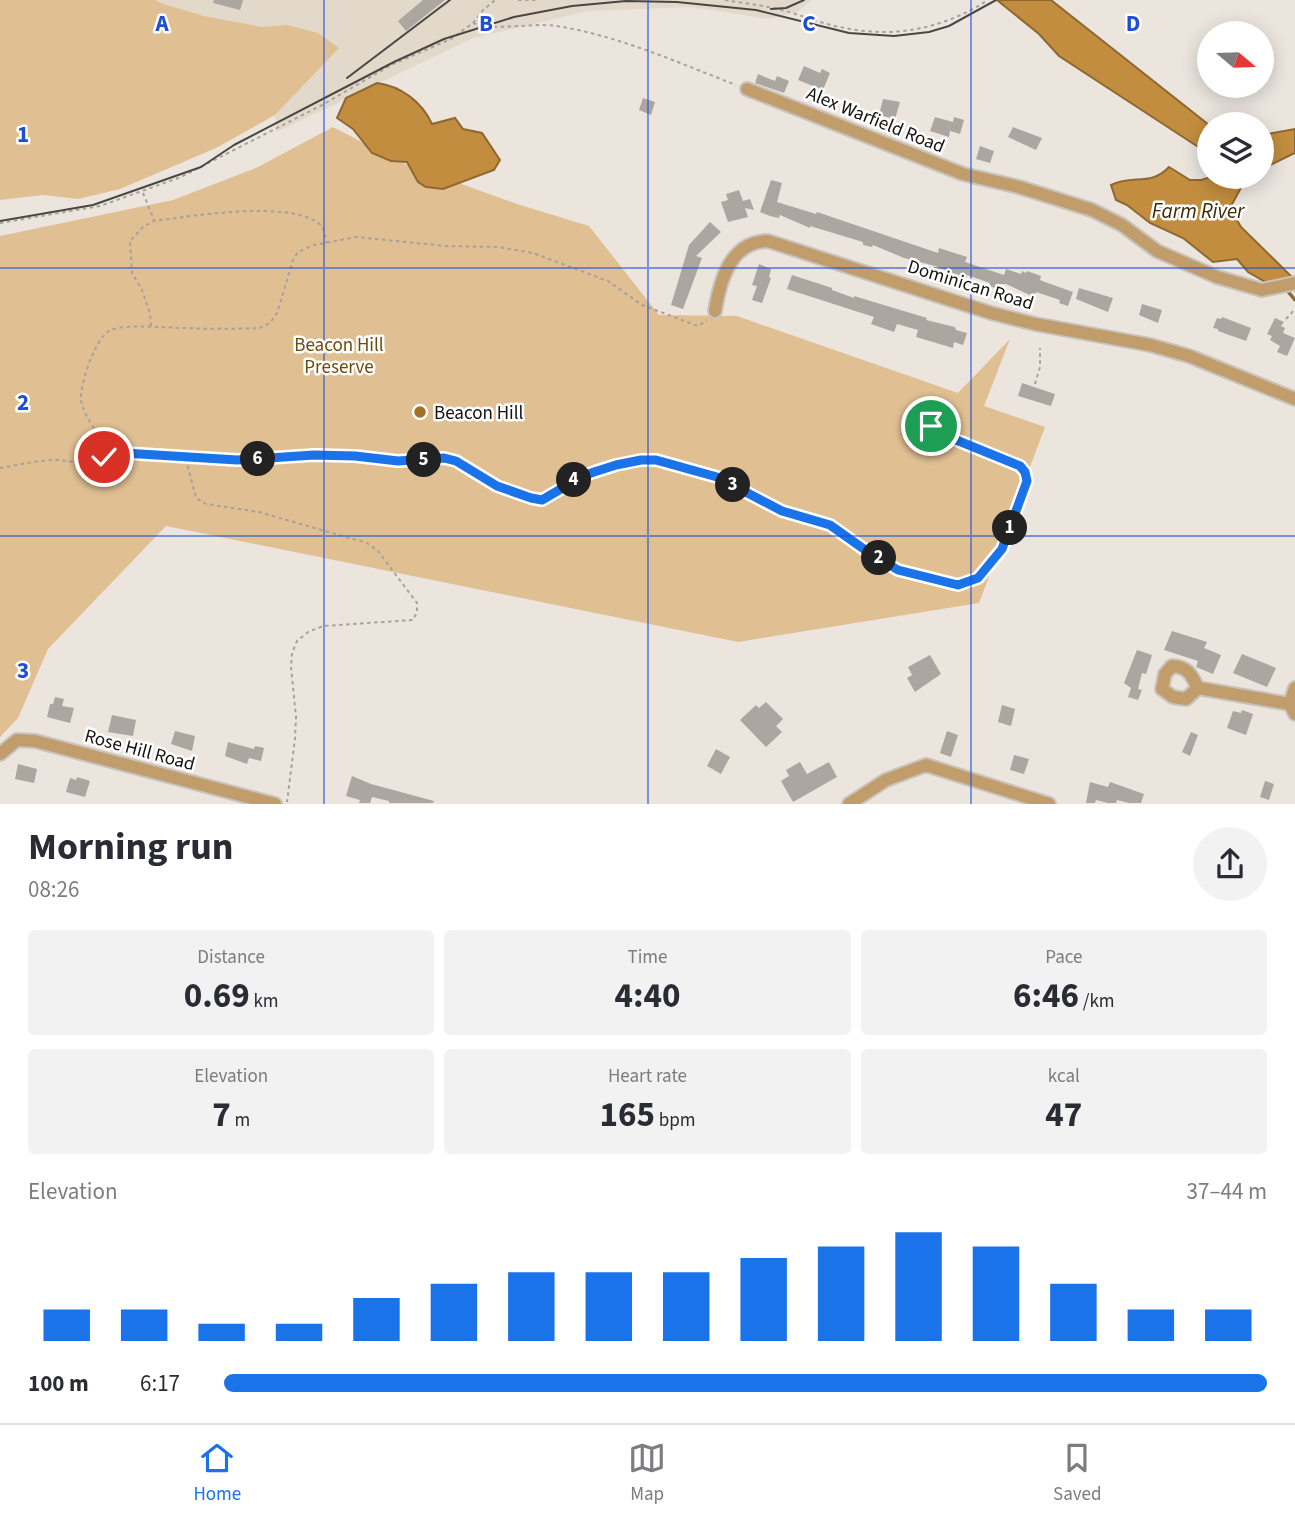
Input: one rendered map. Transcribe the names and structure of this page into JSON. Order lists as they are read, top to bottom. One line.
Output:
{"streets":{"street":["Alex Warfield Road","Dominican Road","Rose Hill Road"]},"water":["Farm River"],"parks":["Beacon Hill Preserve"],"places":["Beacon Hill"],"north":"right","page":{"pins":["6","5","4","3","1","2"],"heading":["Morning run","08:26"],"stats":[["Distance","0.69 km"],["Time","4:40"],["Pace","6:46 /km"],["Elevation","7 m"],["Heart rate","165 bpm"],["kcal","47"]],"chart":["Elevation","37–44 m"],"list":[{"name":"100 m","note":"6:17"}],"tabs":["Home","Map","Saved"]},"grid":{"columns":["A","B","C","D"],"rows":["1","2","3"]}}
